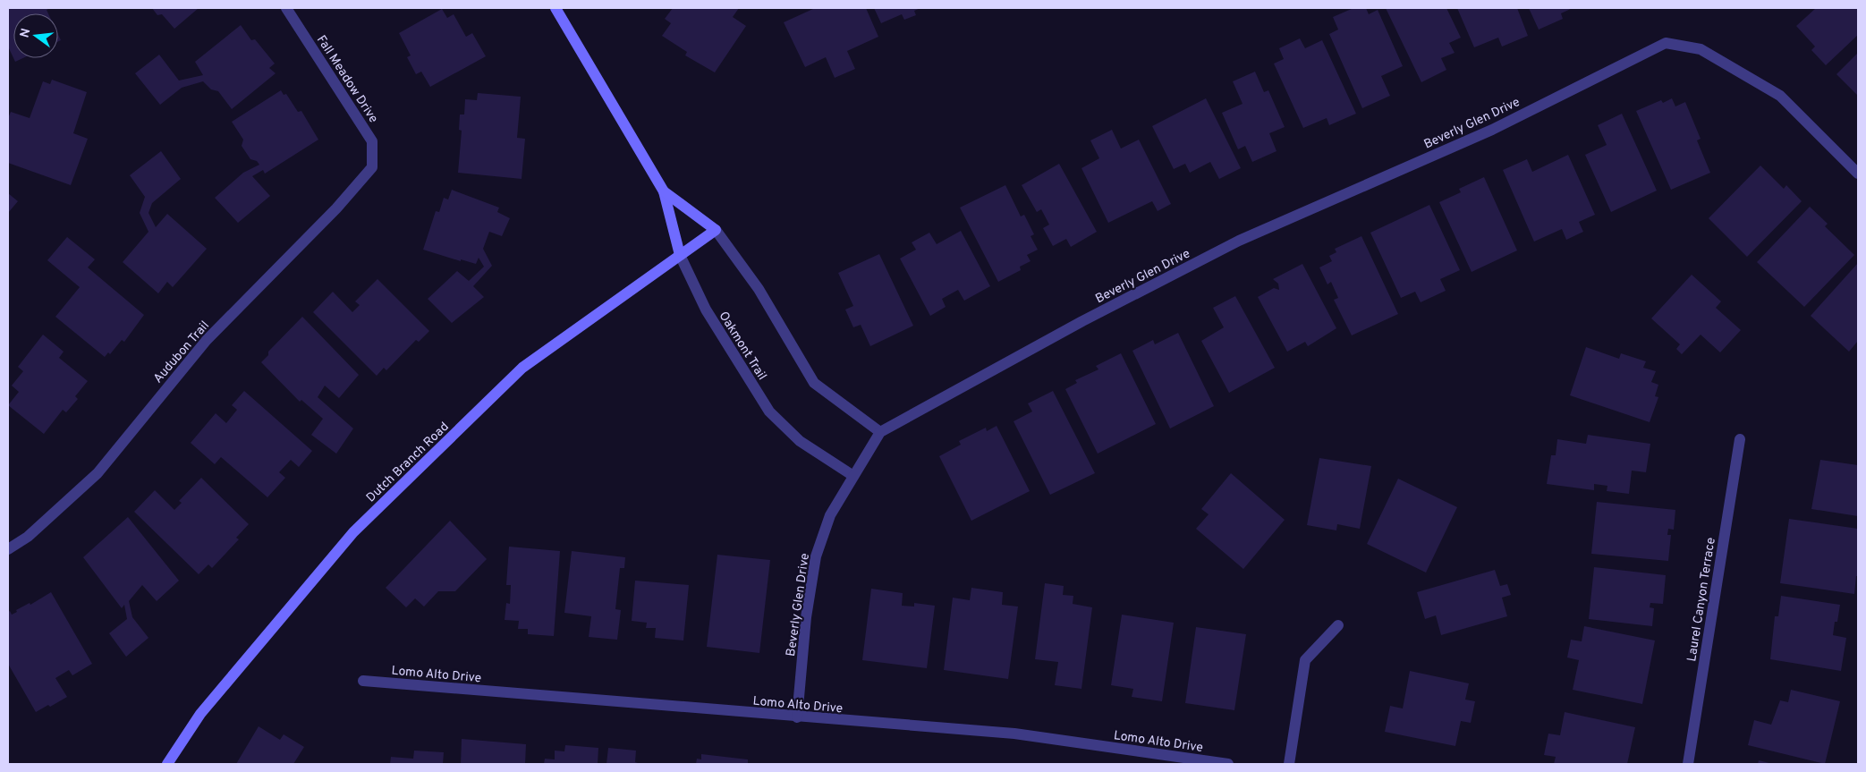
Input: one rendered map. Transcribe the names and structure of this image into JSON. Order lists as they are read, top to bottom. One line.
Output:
{"streets":{"street":["Fall Meadow Drive","Beverly Glen Drive","Oakmont Trail","Audubon Trail","Dutch Branch Road","Laurel Canyon Terrace","Lomo Alto Drive"]},"crossings":[["Fall Meadow Drive","Audubon Trail"],["Beverly Glen Drive","Oakmont Trail"],["Beverly Glen Drive","Lomo Alto Drive"],["Oakmont Trail","Dutch Branch Road"]],"north":"left"}
